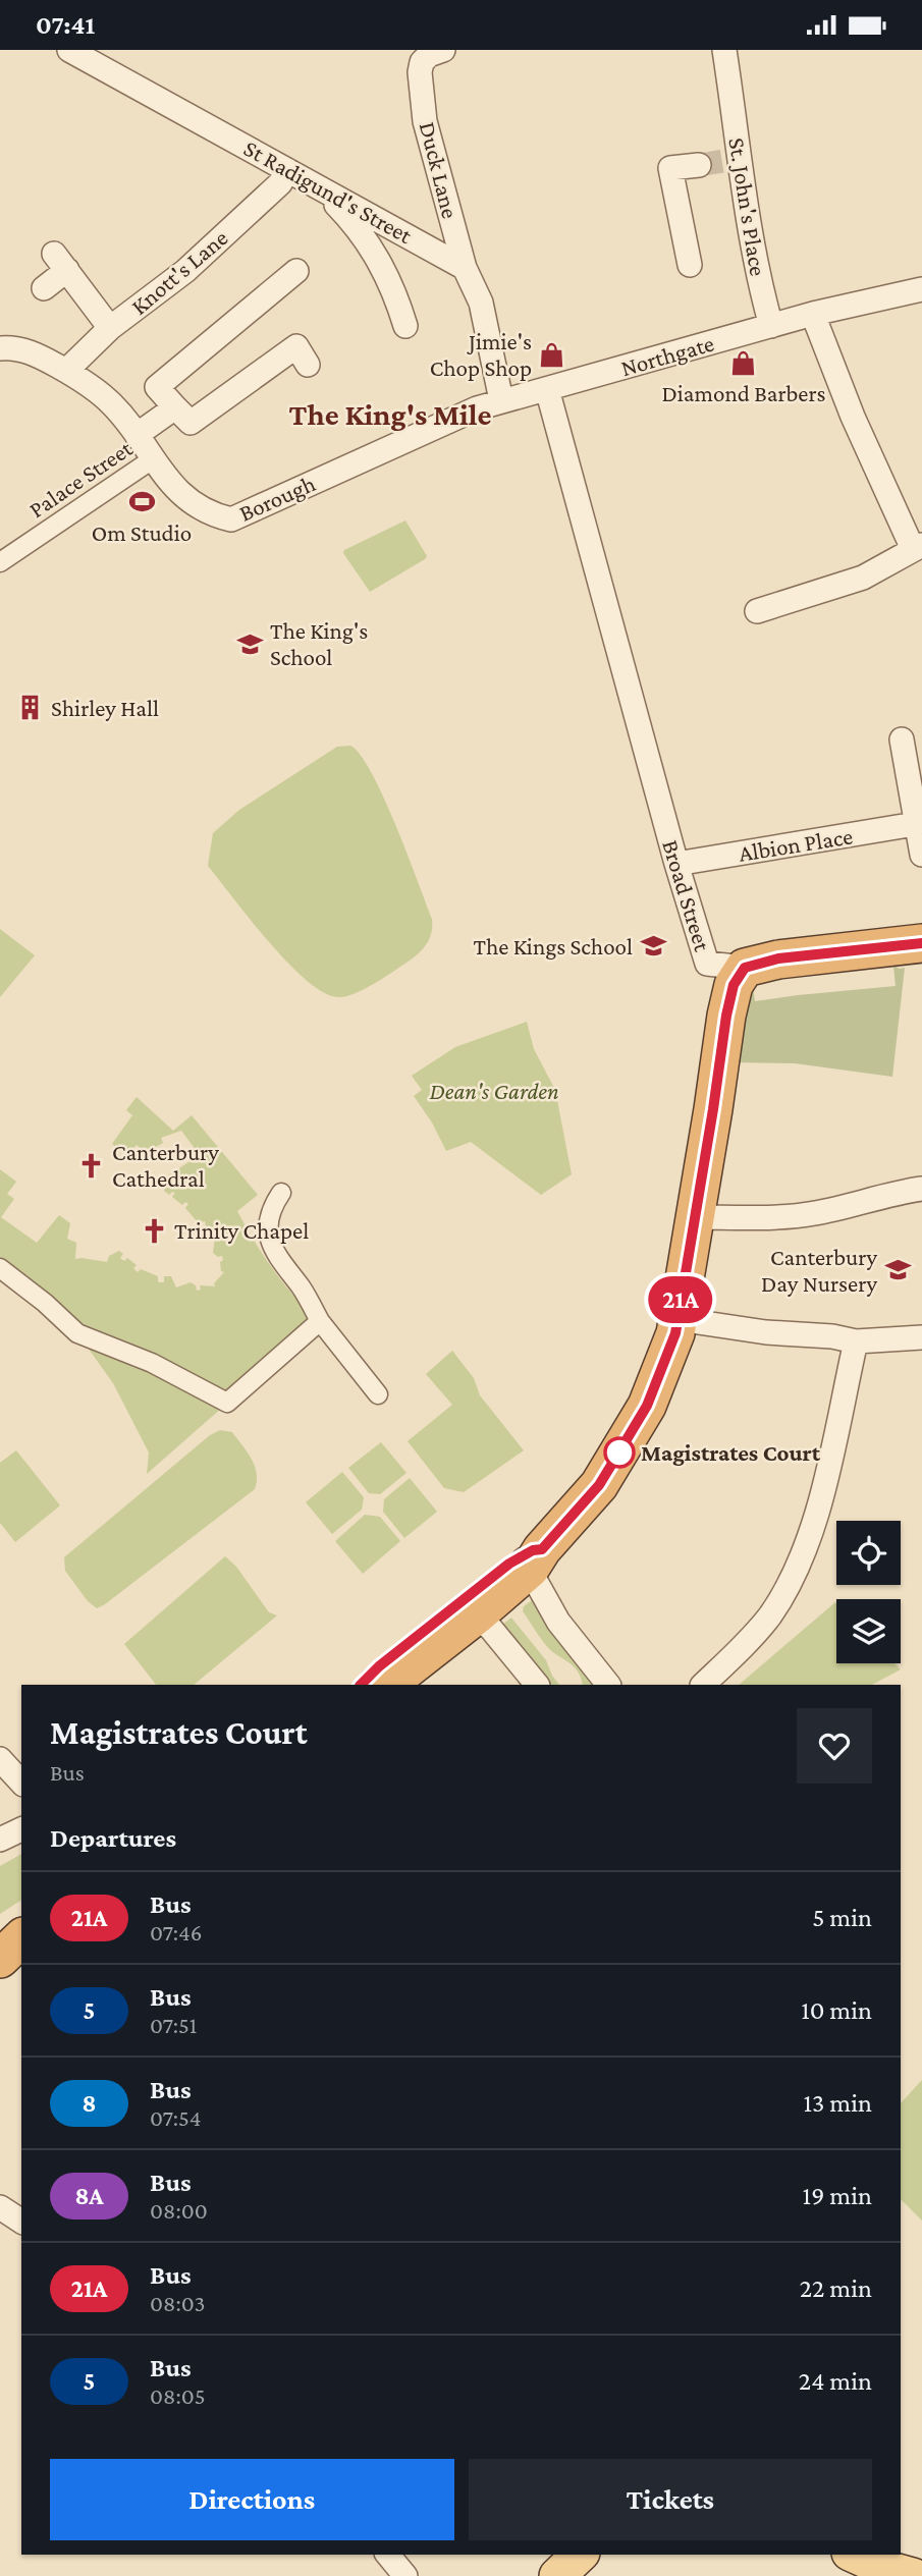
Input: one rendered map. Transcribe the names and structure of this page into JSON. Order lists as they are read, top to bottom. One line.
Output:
{"streets":{"street":["Duck Lane","St Radigund's Street","St. John's Place","Knott's Lane","Northgate","Palace Street","Borough","Albion Place","Broad Street"]},"crossings":[["Duck Lane","St Radigund's Street"],["St Radigund's Street","Knott's Lane"],["St. John's Place","Northgate"],["Knott's Lane","Borough"],["Northgate","Borough"],["Northgate","Broad Street"],["Palace Street","Borough"],["Albion Place","Broad Street"]],"districts":["The King's Mile"],"parks":["Dean's Garden"],"places":{"shop":["Jimie's Chop Shop","Diamond Barbers"],"sports":["Om Studio"],"school or university":["The King's School","The Kings School","Canterbury Day Nursery"],"building":["Shirley Hall"],"church":["Canterbury Cathedral","Trinity Chapel"],"other":["Magistrates Court"]},"lines":["bus line 21A"],"page":{"status":"07:41","on_map":"21A","heading":[["Magistrates Court","Bus"],"Departures"],"list":[{"mark":"21A","name":"Bus","note":"07:46","value":"5 min"},{"mark":"5","name":"Bus","note":"07:51","value":"10 min"},{"mark":"8","name":"Bus","note":"07:54","value":"13 min"},{"mark":"8A","name":"Bus","note":"08:00","value":"19 min"},{"mark":"21A","name":"Bus","note":"08:03","value":"22 min"},{"mark":"5","name":"Bus","note":"08:05","value":"24 min"}],"buttons":["Directions","Tickets"]}}
